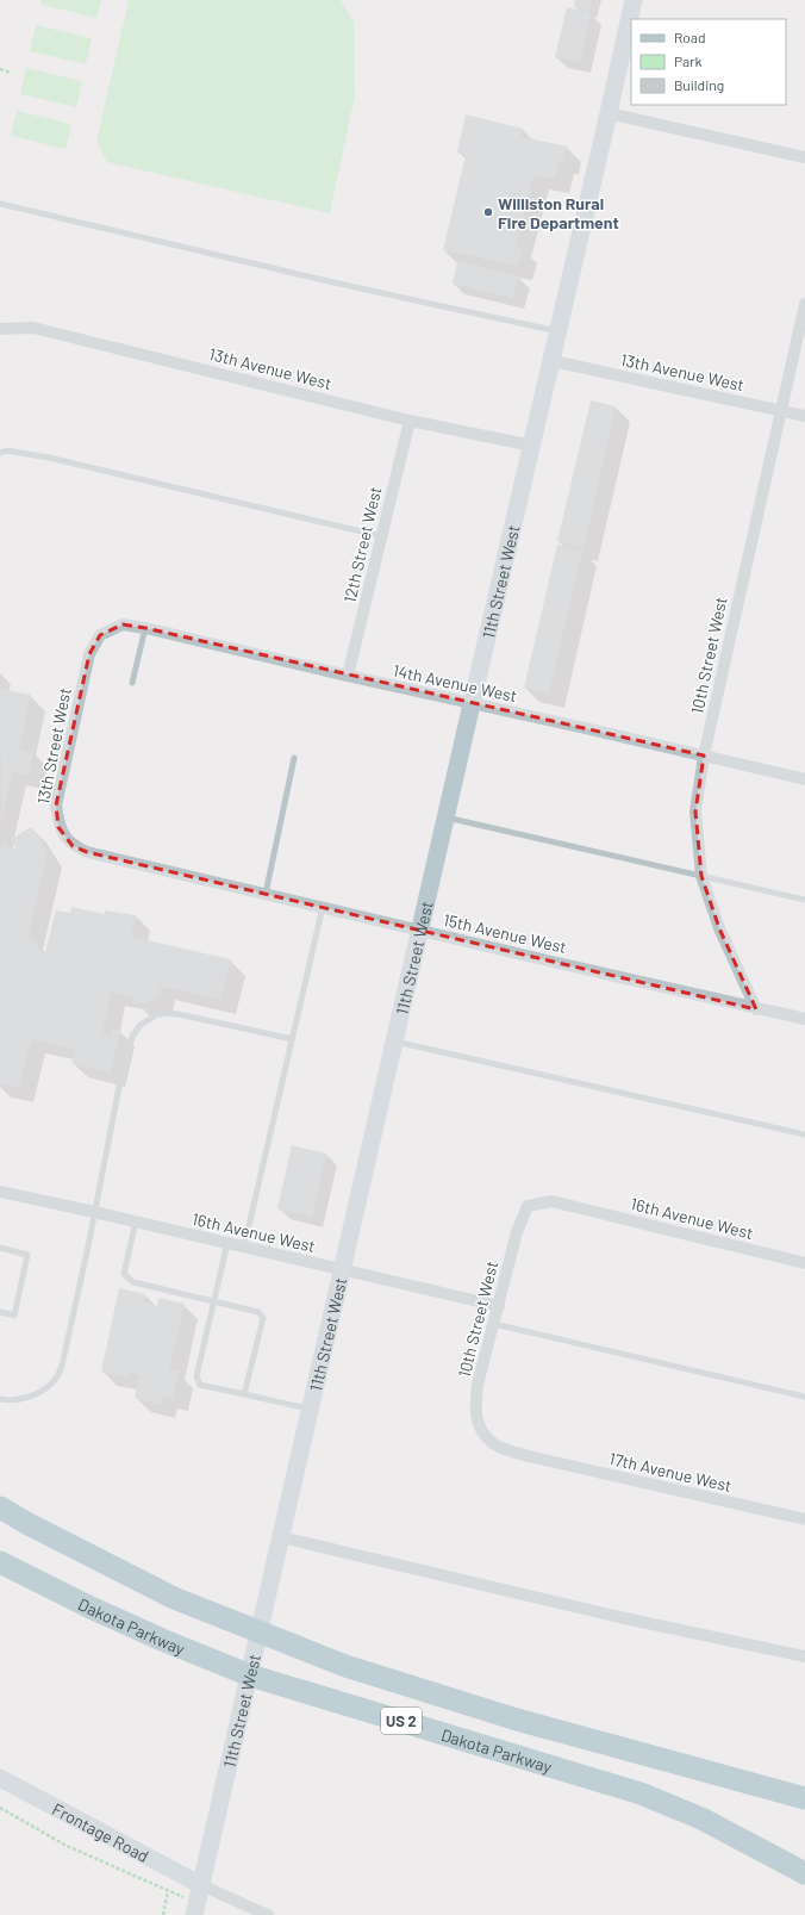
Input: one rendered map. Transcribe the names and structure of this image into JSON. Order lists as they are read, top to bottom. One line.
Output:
{"streets":{"highway":["Dakota Parkway","US 2"],"main road":["11th Street West","Frontage Road"],"street":["13th Avenue West","12th Street West","10th Street West","14th Avenue West","13th Street West","15th Avenue West","16th Avenue West","17th Avenue West"]},"crossings":[["13th Avenue West","12th Street West"],["13th Avenue West","11th Street West"],["13th Avenue West","10th Street West"],["12th Street West","14th Avenue West"],["11th Street West","14th Avenue West"],["11th Street West","15th Avenue West"],["11th Street West","16th Avenue West"],["11th Street West","Dakota Parkway"],["11th Street West","US 2"],["11th Street West","Frontage Road"],["10th Street West","14th Avenue West"],["10th Street West","15th Avenue West"],["10th Street West","16th Avenue West"],["10th Street West","17th Avenue West"],["14th Avenue West","13th Street West"],["13th Street West","15th Avenue West"]],"places":["Williston Rural Fire Department"],"legend":["Road","Park","Building"]}
